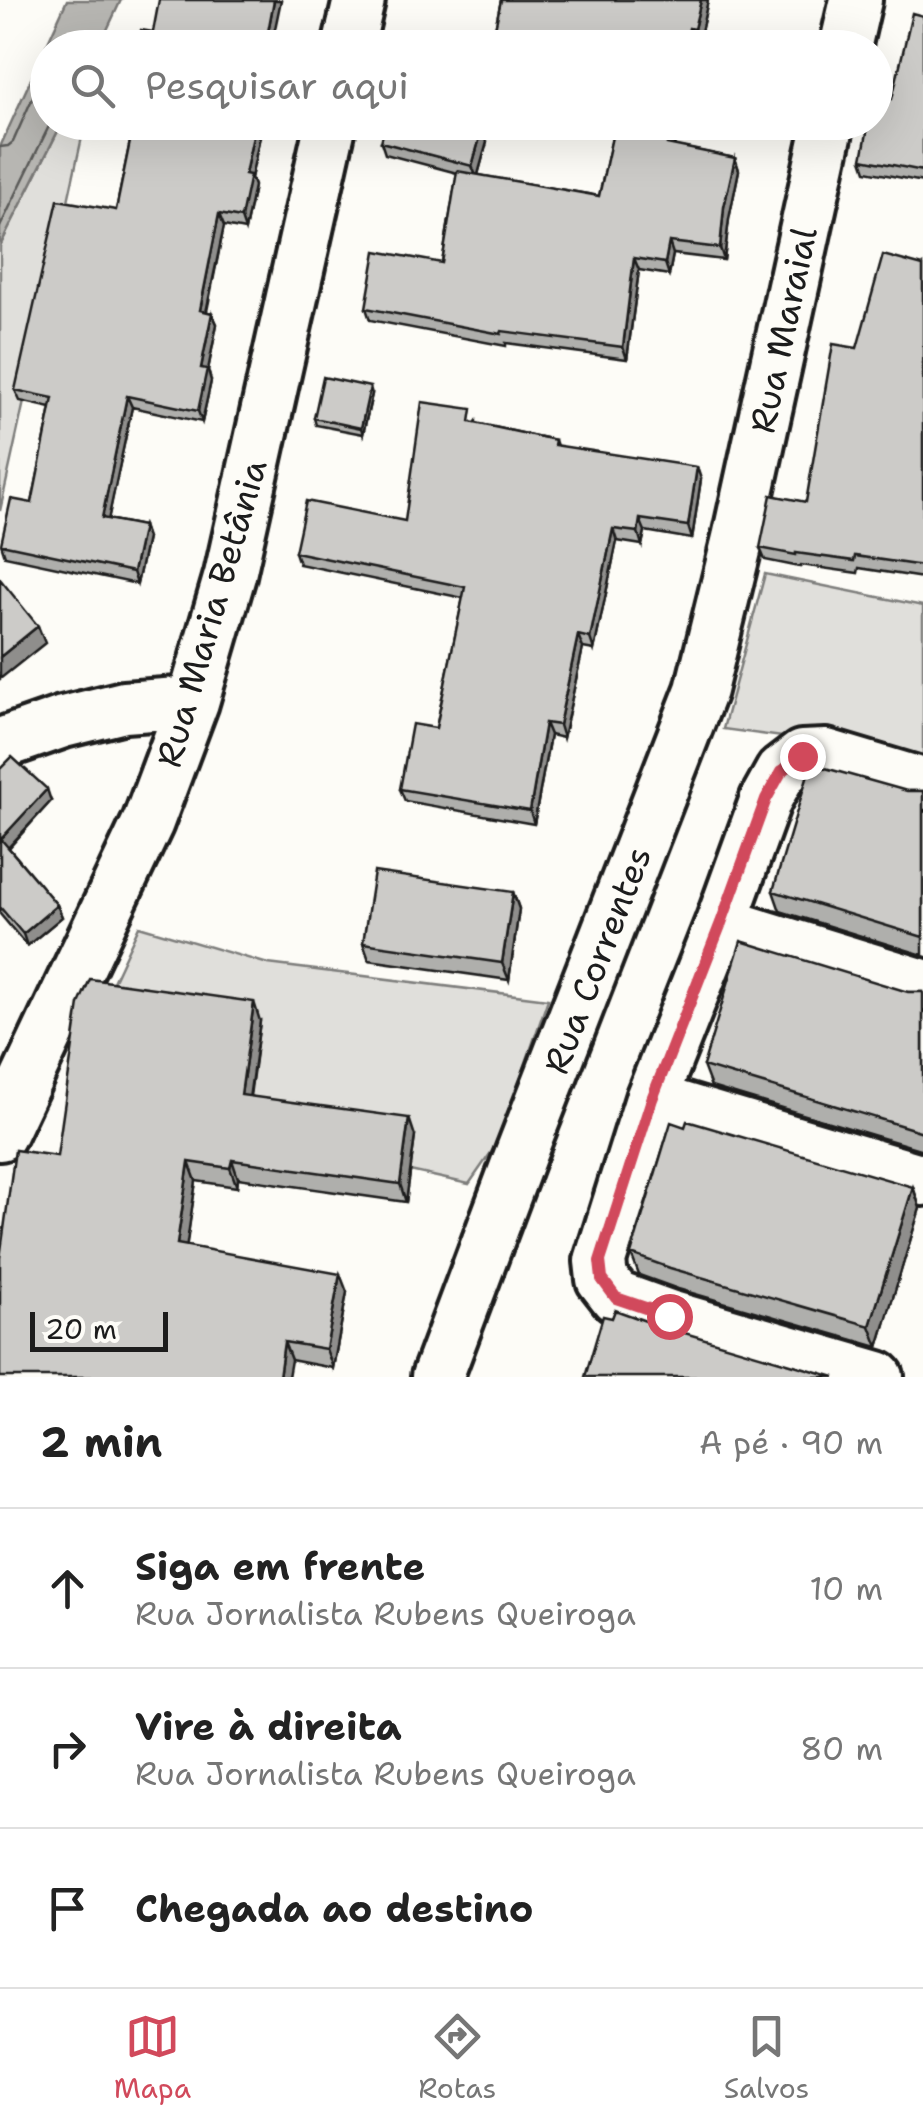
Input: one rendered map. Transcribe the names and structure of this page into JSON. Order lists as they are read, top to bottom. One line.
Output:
{"streets":{"street":["Rua Maraial","Rua Maria Betânia","Rua Correntes"]},"crossings":[["Rua Maraial","Rua Correntes"]],"scale_bar":"20 m","page":{"search":"Pesquisar aqui","scale":"20 m","heading":["2 min","A pé · 90 m"],"list":[["Siga em frente","Rua Jornalista Rubens Queiroga","10 m"],["Vire à direita","Rua Jornalista Rubens Queiroga","80 m"],"Chegada ao destino"],"nav":["Mapa","Rotas","Salvos"]}}
